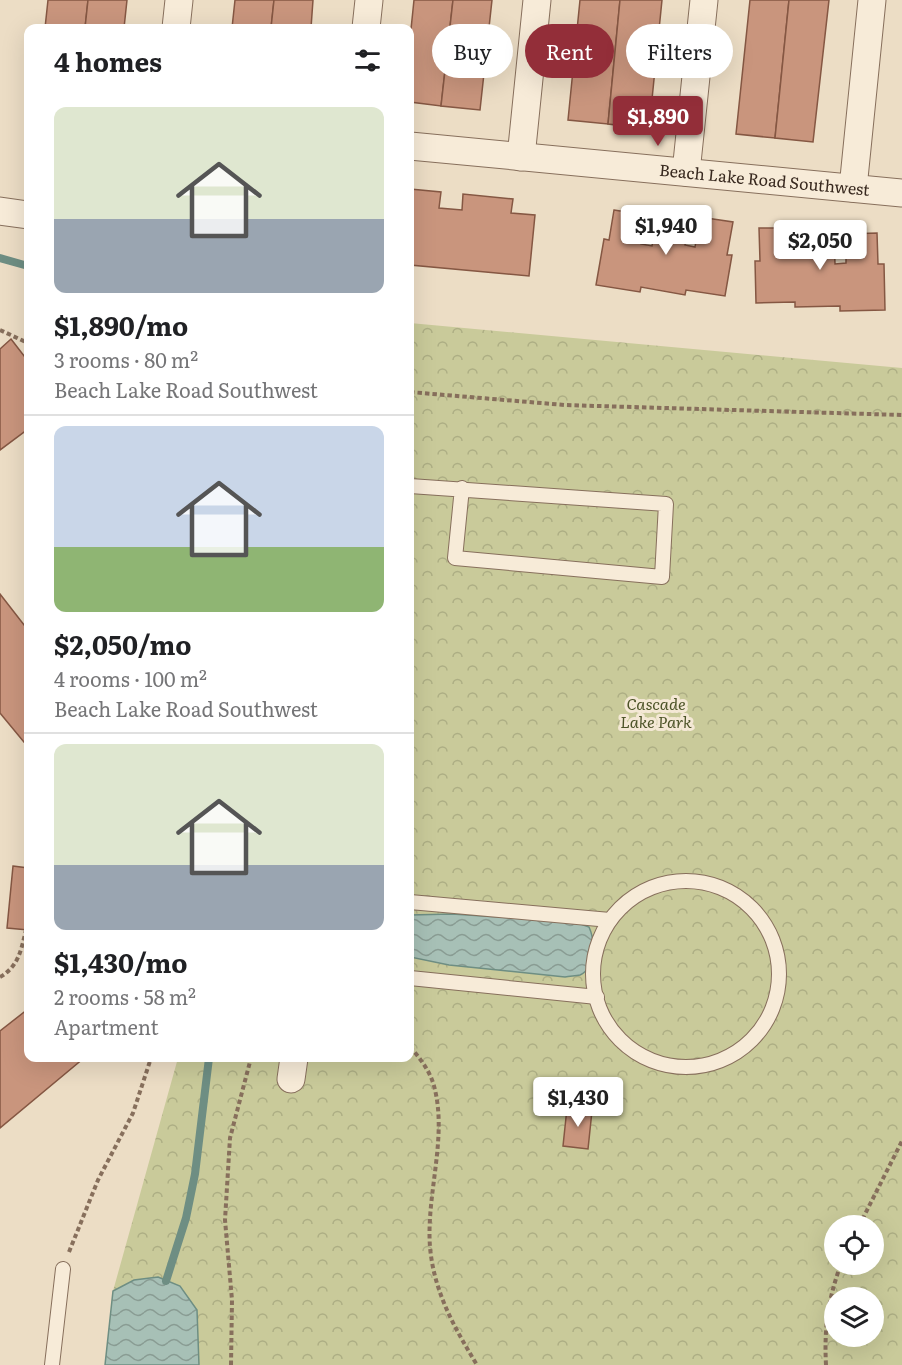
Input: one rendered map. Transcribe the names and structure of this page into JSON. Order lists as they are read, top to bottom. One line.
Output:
{"streets":{"street":["Beach Lake Road Southwest"]},"parks":["Cascade Lake Park"],"page":{"chip":["Buy","Rent","Filters"],"heading":"4 homes","price":["$1,890","$1,940","$2,050","$1,430"],"list":[{"name":"$1,890/mo","note":"3 rooms · 80 m² · Beach Lake Road Southwest"},{"name":"$2,050/mo","note":"4 rooms · 100 m² · Beach Lake Road Southwest"},{"name":"$1,430/mo","note":"2 rooms · 58 m² · Apartment"}]}}
